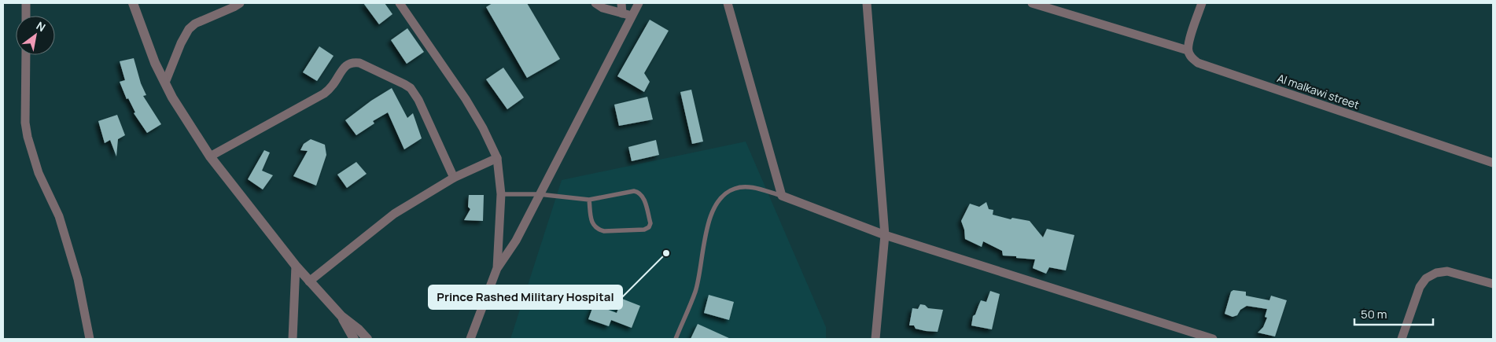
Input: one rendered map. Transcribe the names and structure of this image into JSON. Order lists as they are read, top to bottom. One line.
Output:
{"streets":{"street":["Al malkawi street"]},"places":["Prince Rashed Military Hospital"],"scale_bar":"50 m","north":"top right"}
